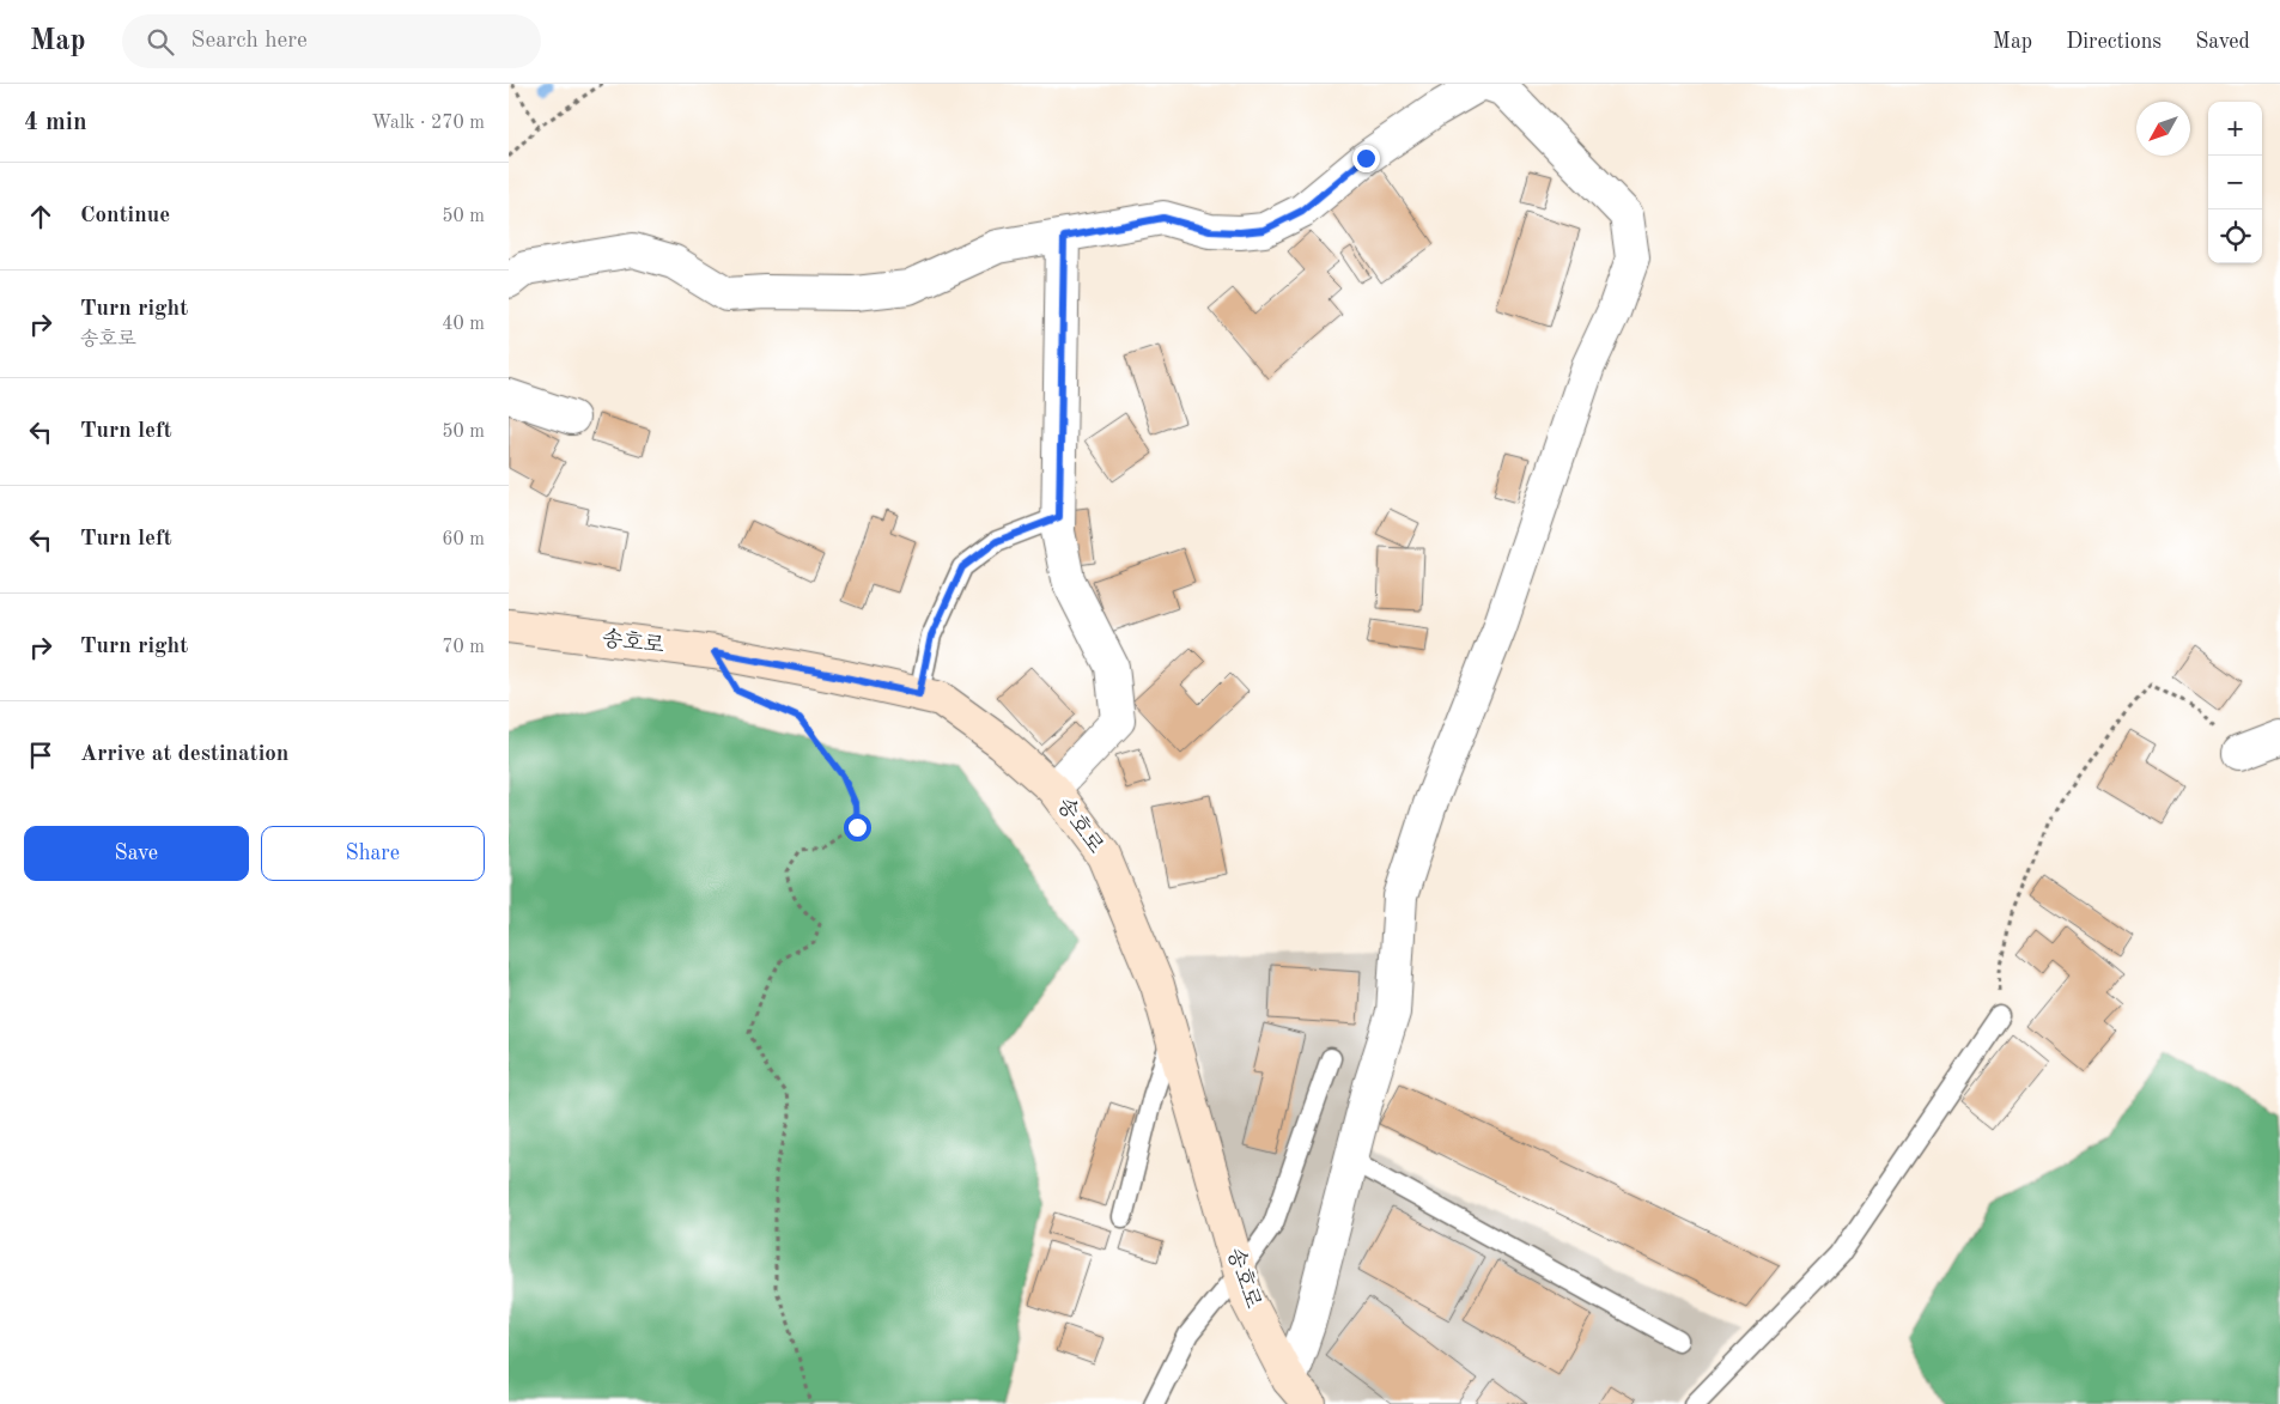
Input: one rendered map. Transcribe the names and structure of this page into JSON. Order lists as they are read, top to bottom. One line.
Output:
{"streets":{"main road":["송호로"]},"north":"bottom left","page":{"header":"Map","search":"Search here","nav":["Map","Directions","Saved"],"heading":["4 min","Walk · 270 m"],"map_buttons":["+","−"],"list":[["Continue","50 m"],["Turn right","송호로","40 m"],["Turn left","50 m"],["Turn left","60 m"],["Turn right","70 m"],"Arrive at destination"],"buttons":["Save","Share"]}}
